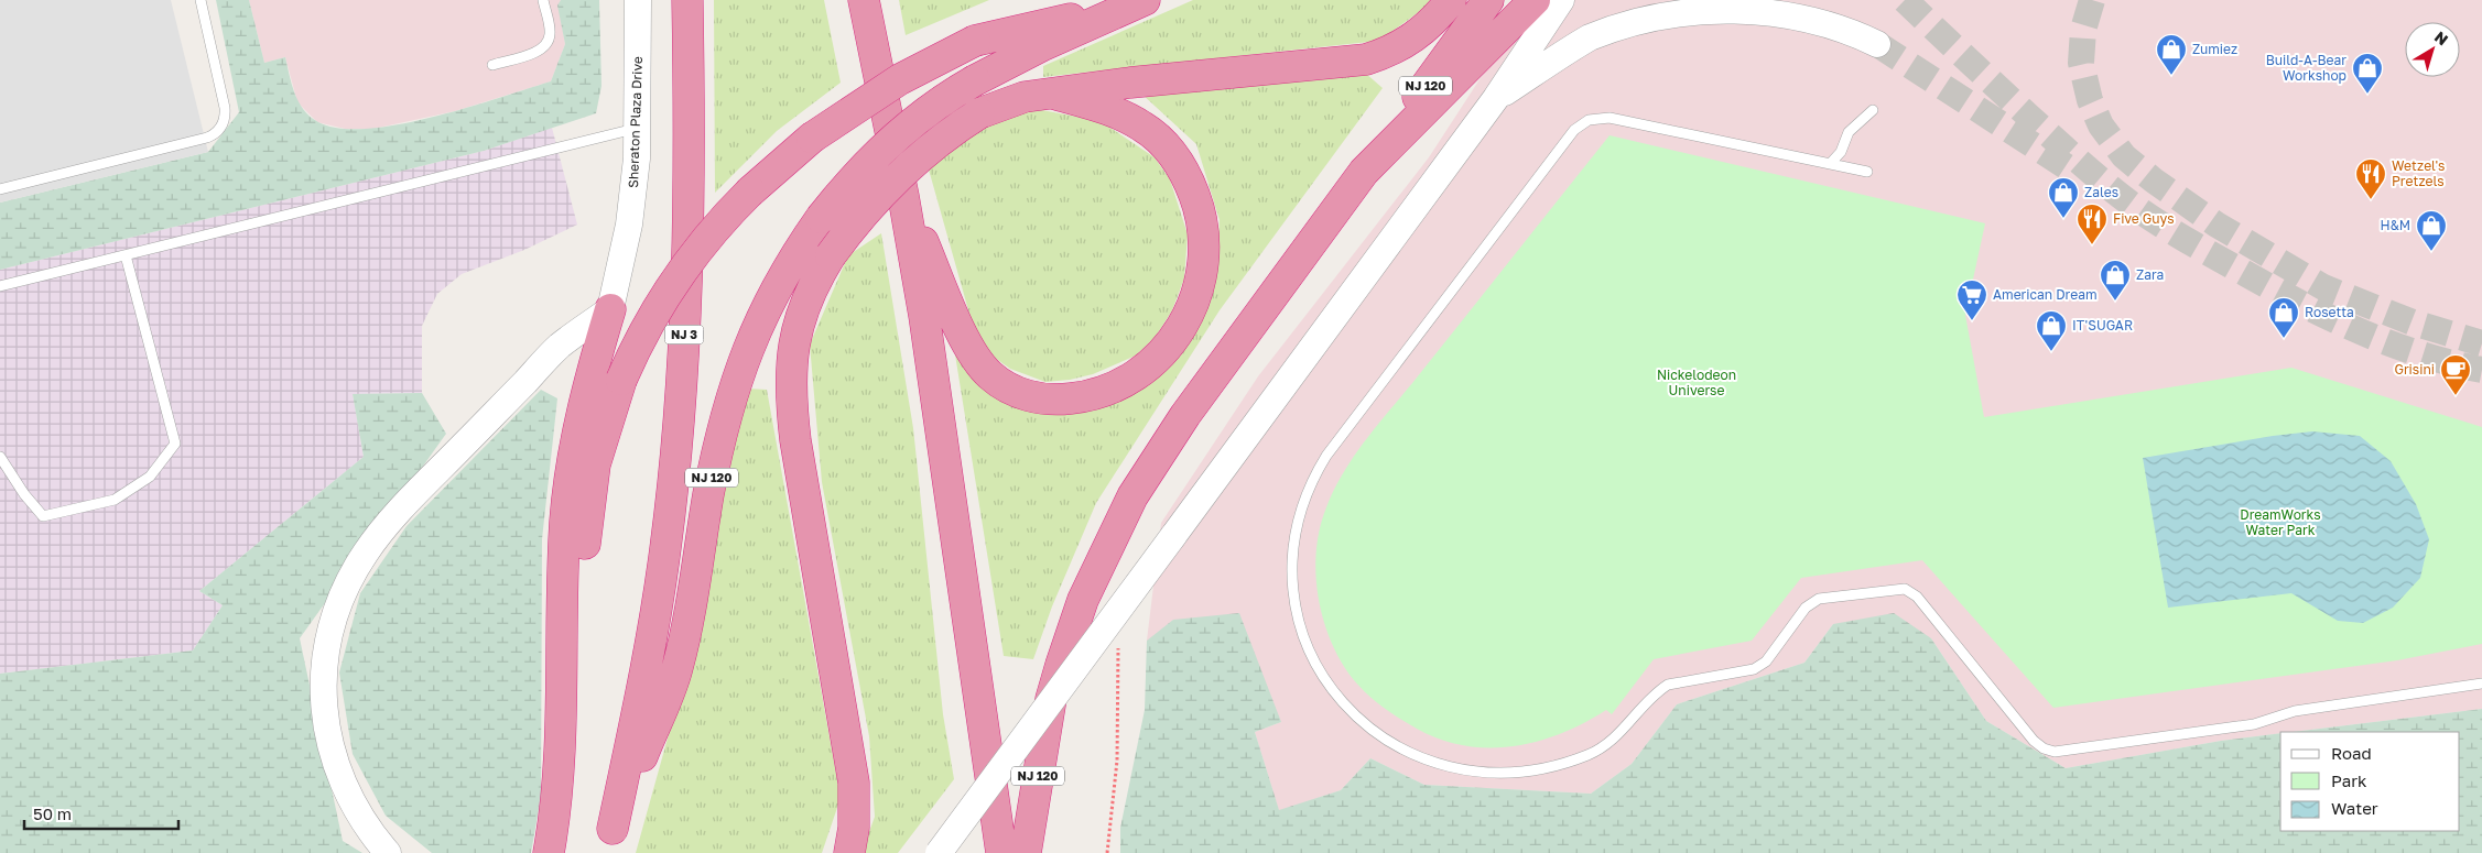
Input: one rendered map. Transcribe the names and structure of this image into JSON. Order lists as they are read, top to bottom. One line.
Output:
{"streets":{"highway":["NJ 120","NJ 3"],"street":["Sheraton Plaza Drive"]},"crossings":[["NJ 120","NJ 3"]],"parks":["Nickelodeon Universe","DreamWorks Water Park"],"places":{"shop":["Zumiez","Build-A-Bear Workshop","Zales","H&M","Zara","Rosetta","IT'SUGAR"],"restaurant":["Wetzel's Pretzels","Five Guys"],"supermarket":["American Dream"],"cafe":["Grisini"]},"legend":["Road","Park","Water"],"scale_bar":"50 m","north":"top right"}
